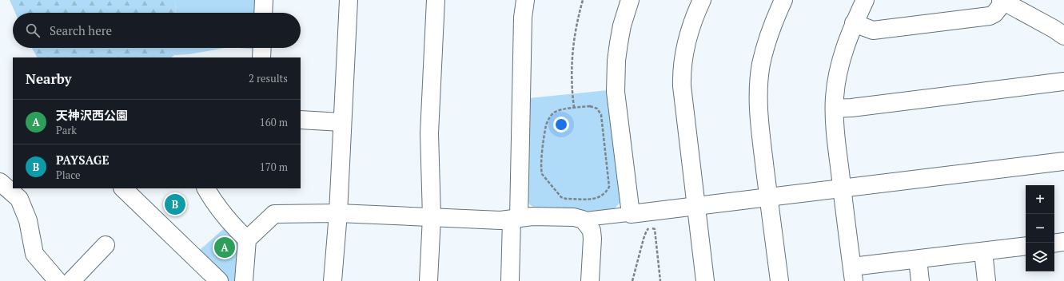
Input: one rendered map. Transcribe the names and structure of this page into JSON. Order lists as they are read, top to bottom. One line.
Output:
{"page":{"search":"Search here","heading":["Nearby","2 results"],"list":[{"mark":"A","name":"天神沢西公園","note":"Park","value":"160 m"},{"mark":"B","name":"PAYSAGE","note":"Place","value":"170 m"}],"map_buttons":["+","−"],"pins":["B","A"]}}
